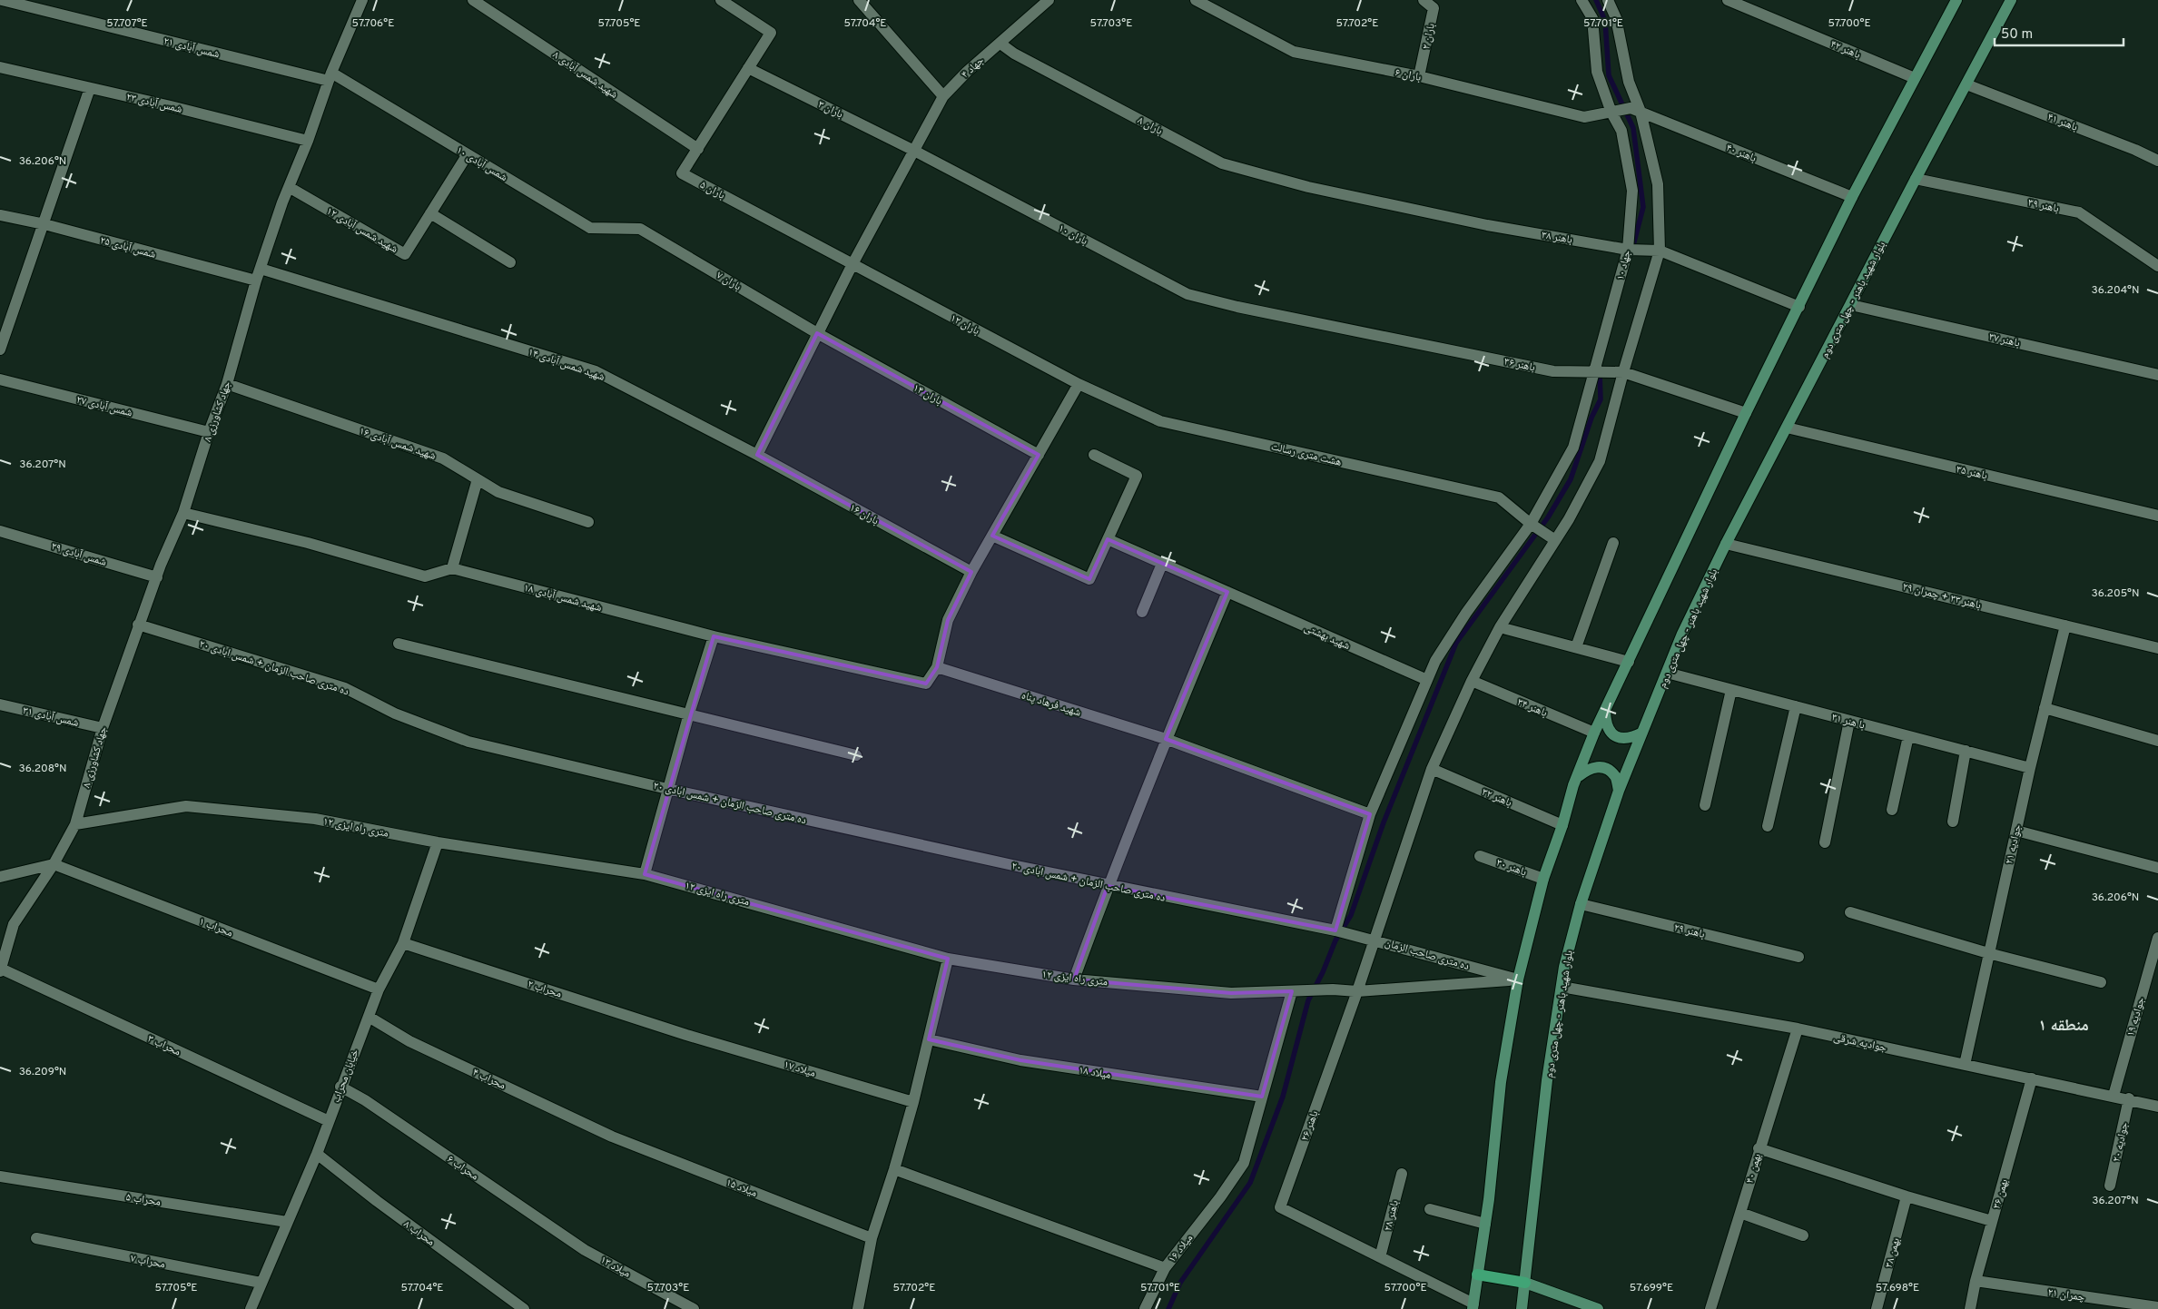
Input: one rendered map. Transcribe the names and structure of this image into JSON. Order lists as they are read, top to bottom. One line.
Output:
{"streets":{"street":["باران ۲","شمس آبادی ۲۱","باهنر ۴۲","جهاد ۴","شهید شمس آبادی ۸","باران ۶","شمس آبادی ۲۳","باران ۳","باهنر ۴۱","باران ۸","باهنر ۴۰","شمس آبادی ۱۰","باران ۵","باهنر ۳۹","شهید شمس آبادی ۱۲","باران ۱۰","باهنر ۳۸","شمس آبادی ۲۵","جهاد ۱۰","باران ۷","بلوار شهید باهنر - چهل متری دوم","باران ۱۲","باهنر ۳۷","شهید شمس آبادی ۱۴","باهنر ۳۶","باران ۱۴","شمس آبادی ۲۷","جهاد کشاورزی ۸","شهید شمس آبادی ۱۶","هشت متری رسالت","باهنر ۳۵","باران ۱۶","شمس آبادی ۲۹","باهنر ۳۳ + چمران ۲۹","شهید شمس آبادی ۱۸","شهید بهشتی","ده متری صاحب الزمان + شمس ابادی ۲۰","شهید فرهاد پناه","باهنر ۳۴","شمس آبادی ۳۱","با هنر ۳۱","باهنر ۳۲","۱۲ متری راه ایزی","جوادیه ۲۱","باهنر ۳۰","محراب ۱","باهنر ۲۹","ده متری صاحب الزمان","محراب ۲","جوادیه ۱۹","جوادیه شرقی","محراب ۳","میلاد ۱۷","میلاد ۱۸","خیابان محراب","محراب ۴","باهنر ۲۶","جوادیه ۲۰","محراب ۶","بهمن ۴۰","میلاد ۱۵","بهمن ۳۶","محراب ۵","باهنر ۲۸","محراب ۸","میلاد ۱۶","بهمن ۳۸","محراب ۷","میلاد ۱۳","چمران ۲۱"]},"crossings":[["باران ۲","باران ۶"],["شمس آبادی ۲۱","شمس آبادی ۱۰"],["شمس آبادی ۲۱","جهاد کشاورزی ۸"],["جهاد ۴","باران ۳"],["جهاد ۴","باران ۸"],["جهاد ۴","باران ۵"],["جهاد ۴","باران ۱۰"],["جهاد ۴","باران ۷"],["جهاد ۴","باران ۱۲"],["جهاد ۴","شهید شمس آبادی ۱۴"],["جهاد ۴","باران ۱۴"],["جهاد ۴","باران ۱۶"],["شهید شمس آبادی ۸","باران ۵"],["باران ۶","باهنر ۴۰"],["باران ۶","جهاد ۱۰"],["شمس آبادی ۲۳","جهاد کشاورزی ۸"],["باران ۳","باران ۵"],["باران ۳","باران ۱۰"],["باهنر ۴۱","بلوار شهید باهنر - چهل متری دوم"],["باران ۸","باهنر ۳۸"],["باهنر ۴۰","جهاد ۱۰"],["شمس آبادی ۱۰","شهید شمس آبادی ۱۲"],["شمس آبادی ۱۰","باران ۷"],["شمس آبادی ۱۰","جهاد کشاورزی ۸"],["باران ۵","باران ۱۲"],["باهنر ۳۹","بلوار شهید باهنر - چهل متری دوم"],["شهید شمس آبادی ۱۲","جهاد کشاورزی ۸"],["باران ۱۰","باهنر ۳۶"],["باهنر ۳۸","جهاد ۱۰"],["شمس آبادی ۲۵","جهاد کشاورزی ۸"],["جهاد ۱۰","باهنر ۳۶"],["جهاد ۱۰","هشت متری رسالت"],["جهاد ۱۰","شهید بهشتی"],["جهاد ۱۰","ده متری صاحب الزمان + شمس ابادی ۲۰"],["جهاد ۱۰","شهید فرهاد پناه"],["جهاد ۱۰","ده متری صاحب الزمان"],["باران ۷","باران ۱۴"],["بلوار شهید باهنر - چهل متری دوم","باهنر ۳۷"],["بلوار شهید باهنر - چهل متری دوم","باهنر ۳۵"],["بلوار شهید باهنر - چهل متری دوم","باهنر ۳۳ + چمران ۲۹"],["بلوار شهید باهنر - چهل متری دوم","با هنر ۳۱"],["بلوار شهید باهنر - چهل متری دوم","باهنر ۲۹"],["بلوار شهید باهنر - چهل متری دوم","جوادیه شرقی"],["باران ۱۲","هشت متری رسالت"],["شهید شمس آبادی ۱۴","جهاد کشاورزی ۸"],["شهید شمس آبادی ۱۴","باران ۱۶"],["شمس آبادی ۲۷","جهاد کشاورزی ۸"],["جهاد کشاورزی ۸","شهید شمس آبادی ۱۶"],["جهاد کشاورزی ۸","شمس آبادی ۲۹"],["جهاد کشاورزی ۸","ده متری صاحب الزمان + شمس ابادی ۲۰"],["جهاد کشاورزی ۸","شمس آبادی ۳۱"],["جهاد کشاورزی ۸","۱۲ متری راه ایزی"],["جهاد کشاورزی ۸","محراب ۱"],["جهاد کشاورزی ۸","محراب ۳"],["باهنر ۳۳ + چمران ۲۹","جوادیه ۲۱"],["شهید شمس آبادی ۱۸","شهید فرهاد پناه"],["ده متری صاحب الزمان + شمس ابادی ۲۰","ده متری صاحب الزمان"],["با هنر ۳۱","جوادیه ۲۱"],["۱۲ متری راه ایزی","خیابان محراب"],["۱۲ متری راه ایزی","باهنر ۲۶"],["۱۲ متری راه ایزی","میلاد ۱۶"],["جوادیه ۲۱","جوادیه شرقی"],["محراب ۱","خیابان محراب"],["محراب ۲","میلاد ۱۷"],["محراب ۲","خیابان محراب"],["جوادیه ۱۹","جوادیه شرقی"],["جوادیه شرقی","جوادیه ۲۰"],["جوادیه شرقی","بهمن ۴۰"],["جوادیه شرقی","بهمن ۳۶"],["محراب ۳","خیابان محراب"],["میلاد ۱۸","میلاد ۱۶"],["خیابان محراب","محراب ۴"],["خیابان محراب","محراب ۶"],["خیابان محراب","محراب ۵"],["خیابان محراب","محراب ۸"],["خیابان محراب","محراب ۷"],["محراب ۴","میلاد ۱۵"],["باهنر ۲۶","باهنر ۲۸"],["محراب ۶","میلاد ۱۳"],["بهمن ۳۶","چمران ۲۱"]],"districts":["منطقه ۱"],"scale_bar":"50 m","coordinates":["57.707°E","57.706°E","57.700°E","57.705°E","57.704°E","57.703°E","57.702°E","57.701°E","36.206°N","36.204°N","36.207°N","36.205°N","36.208°N","36.209°N","57.699°E","57.698°E"]}
